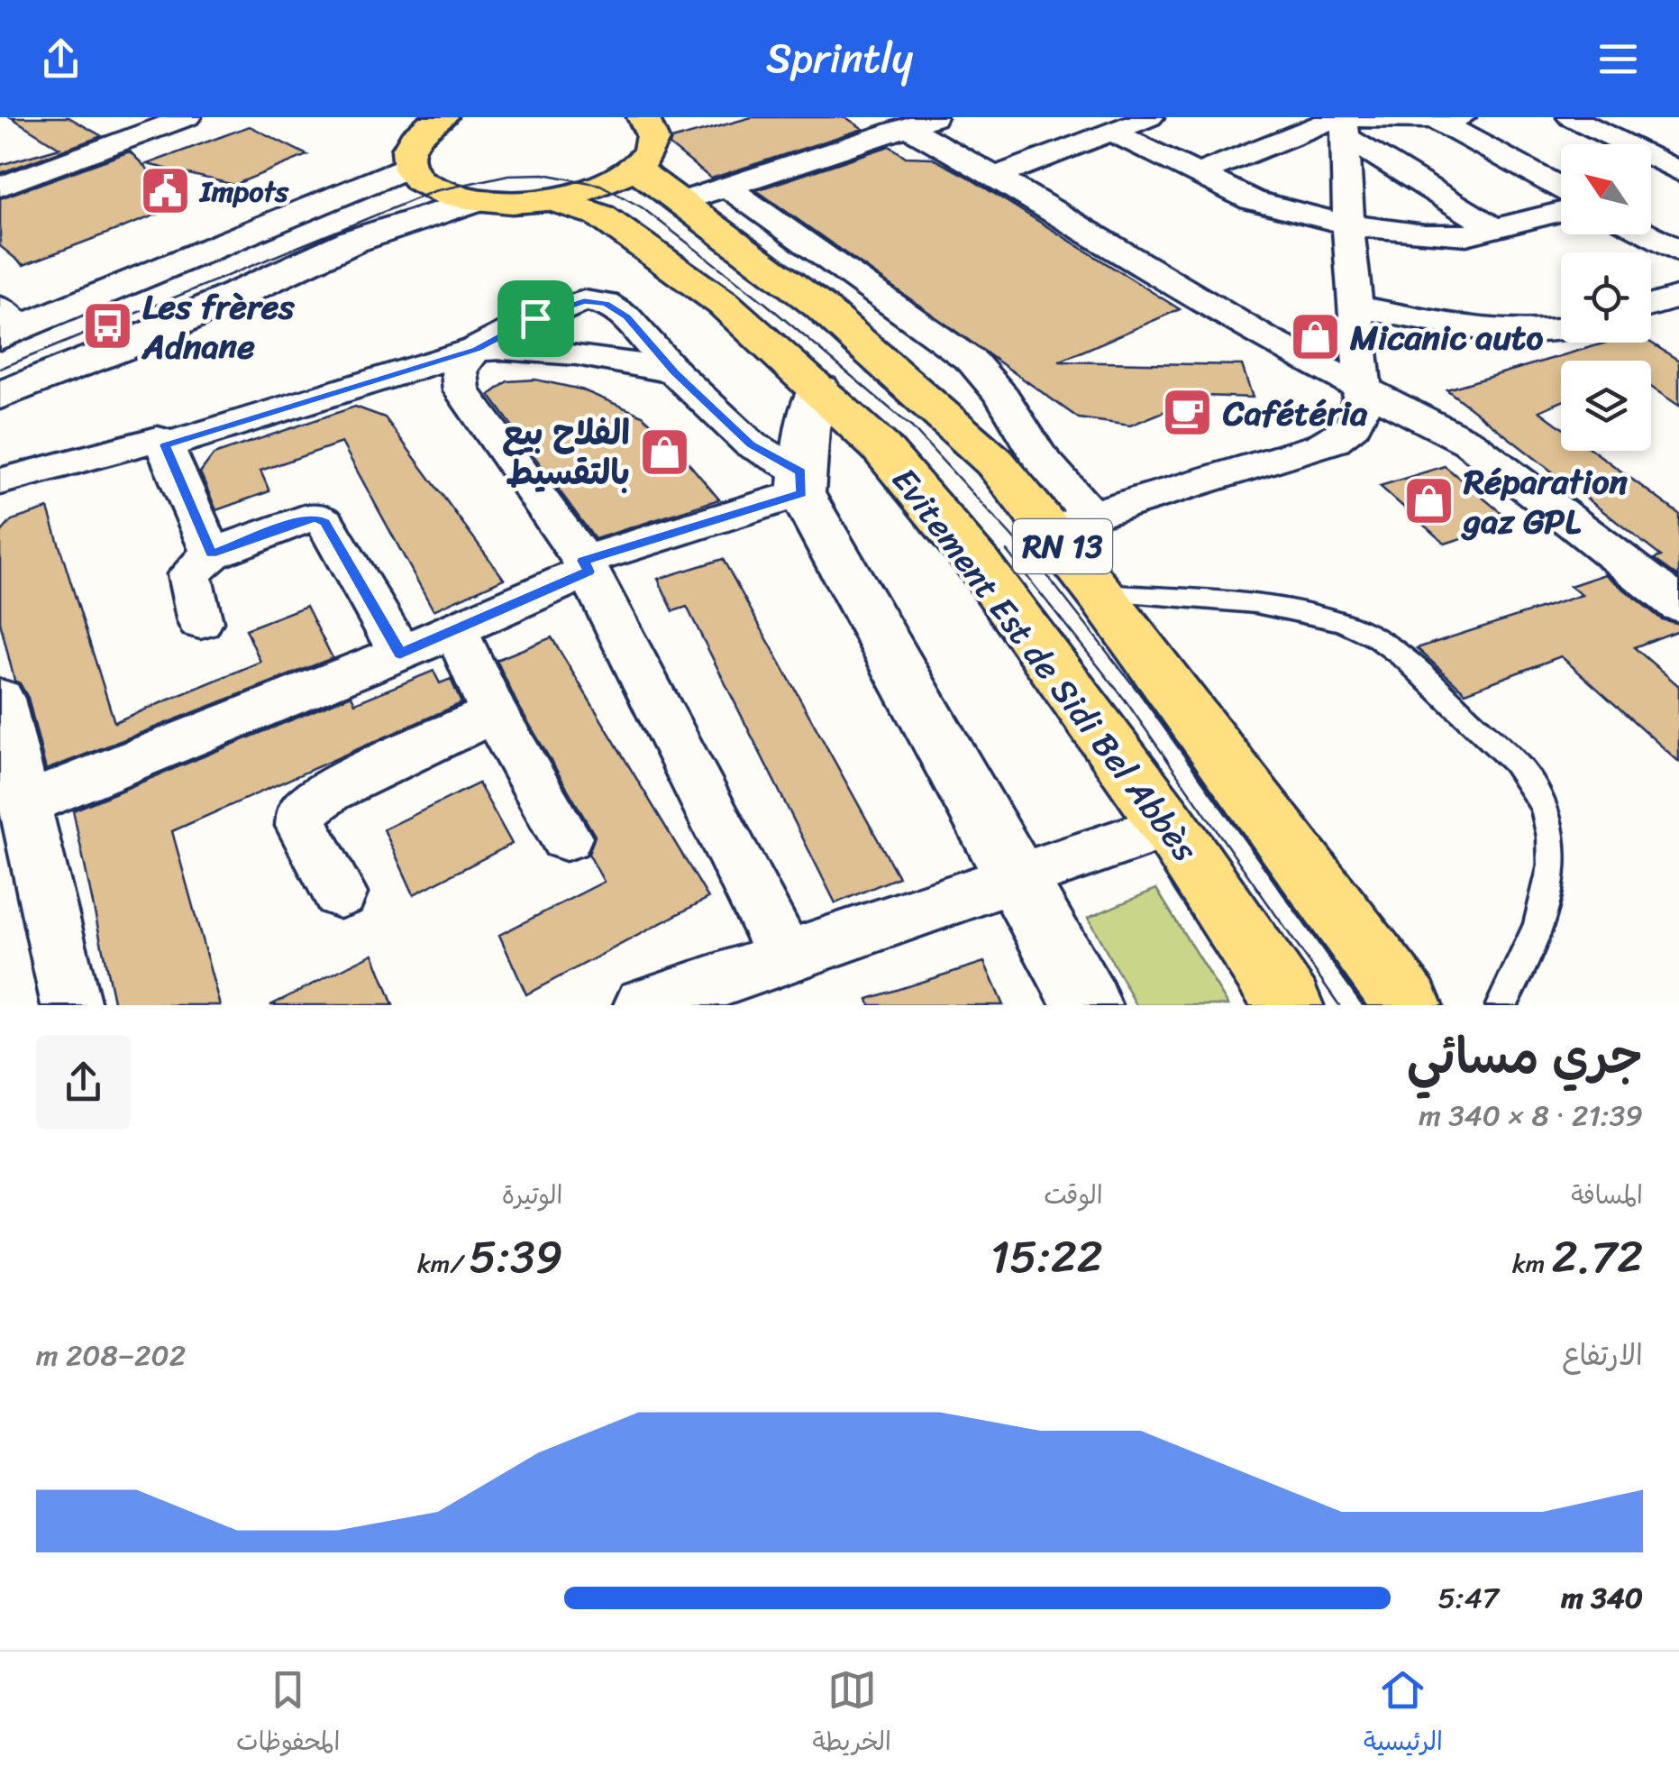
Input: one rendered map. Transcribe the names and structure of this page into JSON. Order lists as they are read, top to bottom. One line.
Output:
{"streets":{"highway":["RN 13","Evitement Est de Sidi Bel Abbès"]},"places":{"public building":["Impots"],"bus stop":["Les frères Adnane"],"shop":["Micanic auto","الفلاح بيع بالتقسيط","Réparation gaz GPL"],"cafe":["Cafétéria"]},"north":"top left","page":{"header":"Sprintly","heading":["جري مسائي","21:39 · 8 × 340 m"],"stats":[["المسافة","2.72 km"],["الوقت","15:22"],["الوتيرة","5:39 /km"]],"chart":["الارتفاع","202–208 m"],"list":[{"name":"340 m","note":"5:47"}],"tabs":["الرئيسية","الخريطة","المحفوظات"]}}
